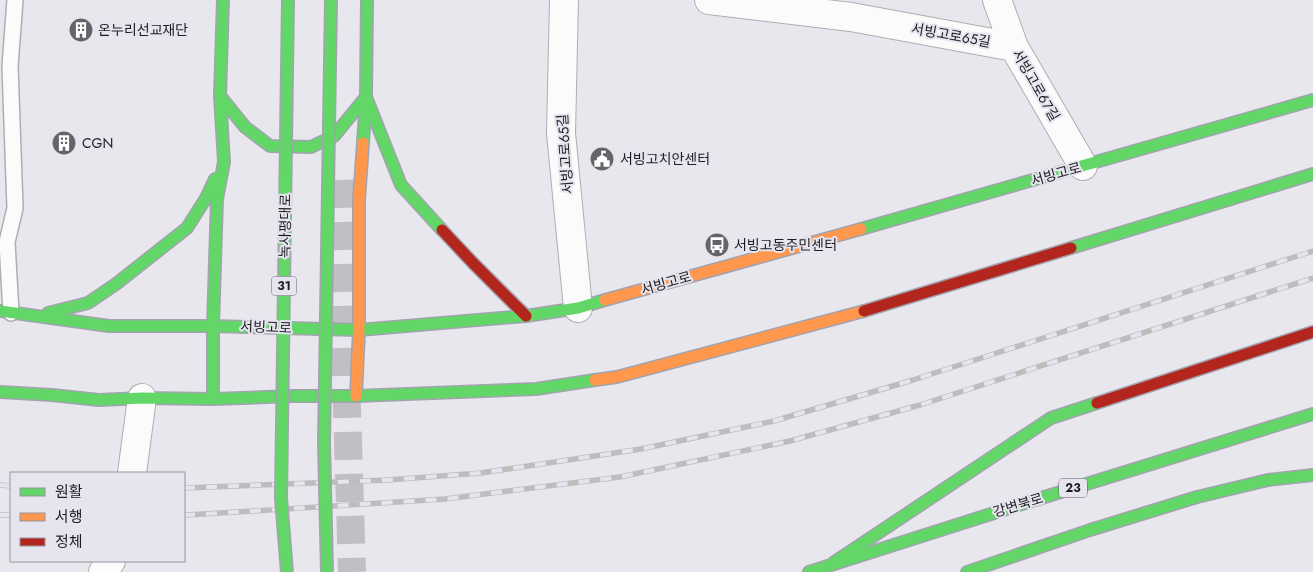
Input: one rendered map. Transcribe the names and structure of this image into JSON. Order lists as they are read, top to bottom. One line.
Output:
{"streets":{"main road":["서빙고로","녹사평대로","31","23","강변북로"],"street":["서빙고로65길","서빙고로67길"]},"crossings":[["서빙고로65길","서빙고로67길"],["서빙고로65길","서빙고로"],["서빙고로67길","서빙고로"]],"places":{"building":["온누리선교재단","CGN"],"public building":["서빙고치안센터"],"bus stop":["서빙고동주민센터"]},"legend":["원활","서행","정체"]}
